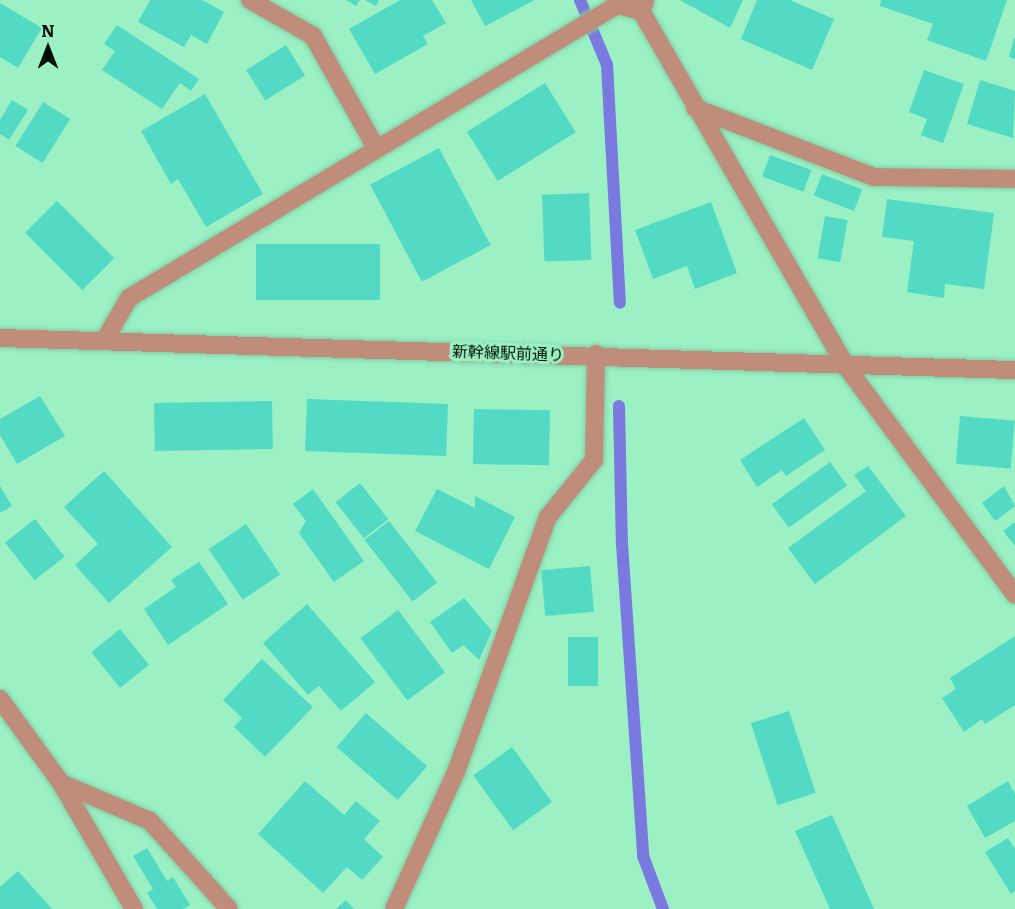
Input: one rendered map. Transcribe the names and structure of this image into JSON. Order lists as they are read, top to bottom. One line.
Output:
{"streets":{"street":["新幹線駅前通り"]},"north":"top"}
